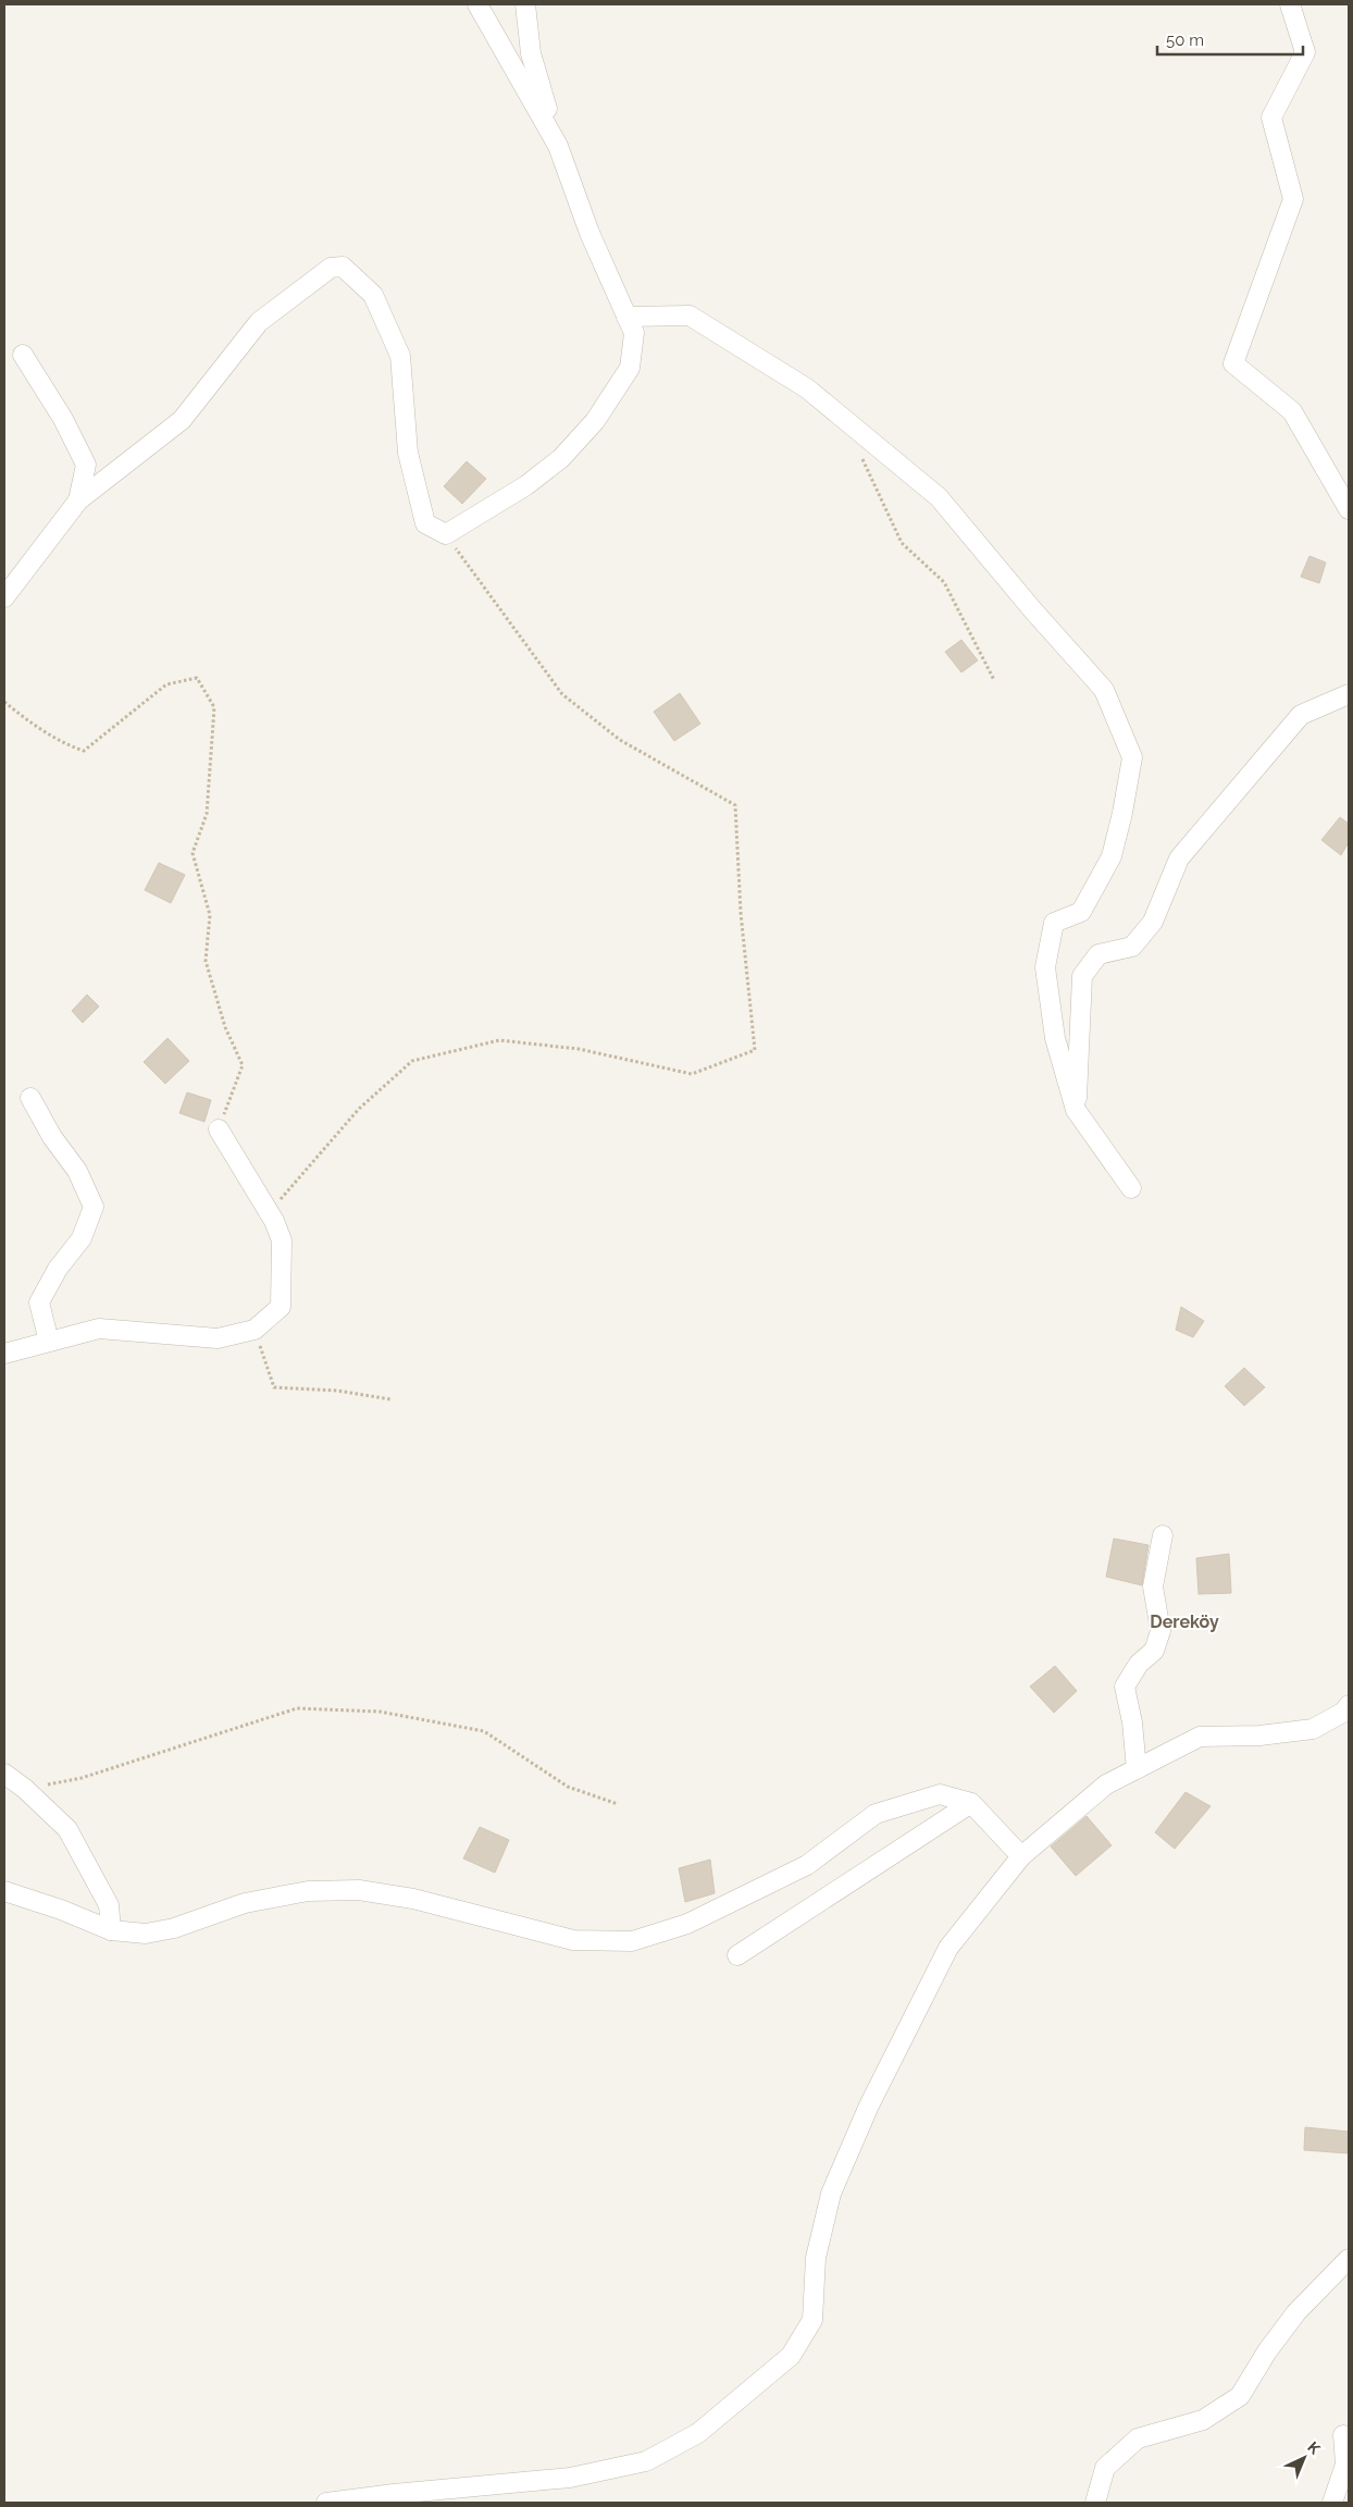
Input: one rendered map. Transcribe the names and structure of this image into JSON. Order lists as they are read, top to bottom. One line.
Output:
{"districts":["Dereköy"],"scale_bar":"50 m","north":"top right"}
